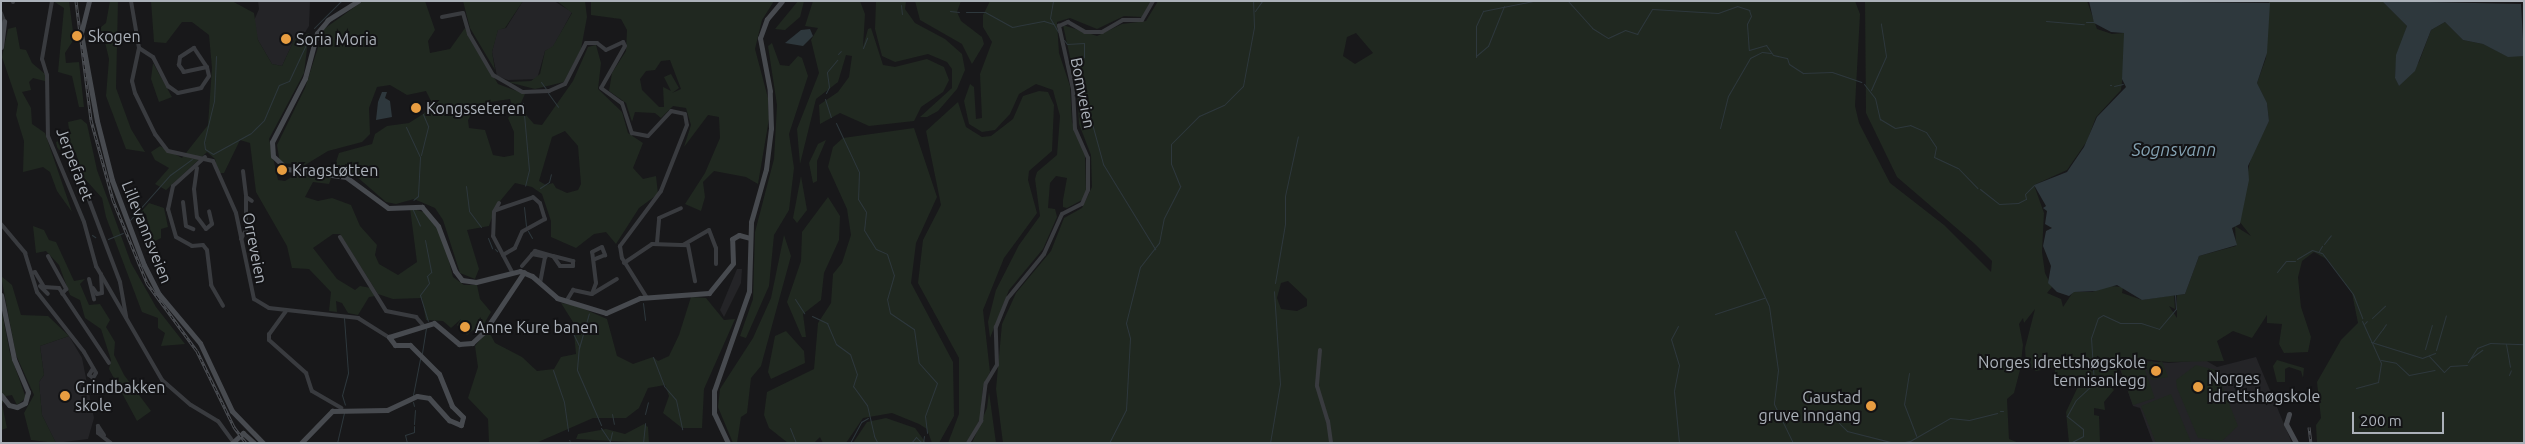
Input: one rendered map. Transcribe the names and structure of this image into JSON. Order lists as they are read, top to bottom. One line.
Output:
{"streets":{"street":["Bomveien","Jerpefaret","Lillevannsveien","Orreveien"]},"water":["Sognsvann"],"places":["Skogen","Soria Moria","Kongsseteren","Kragstøtten","Anne Kure banen","Norges idrettshøgskole tennisanlegg","Norges idrettshøgskole","Grindbakken skole","Gaustad gruve inngang"],"scale_bar":"200 m"}
